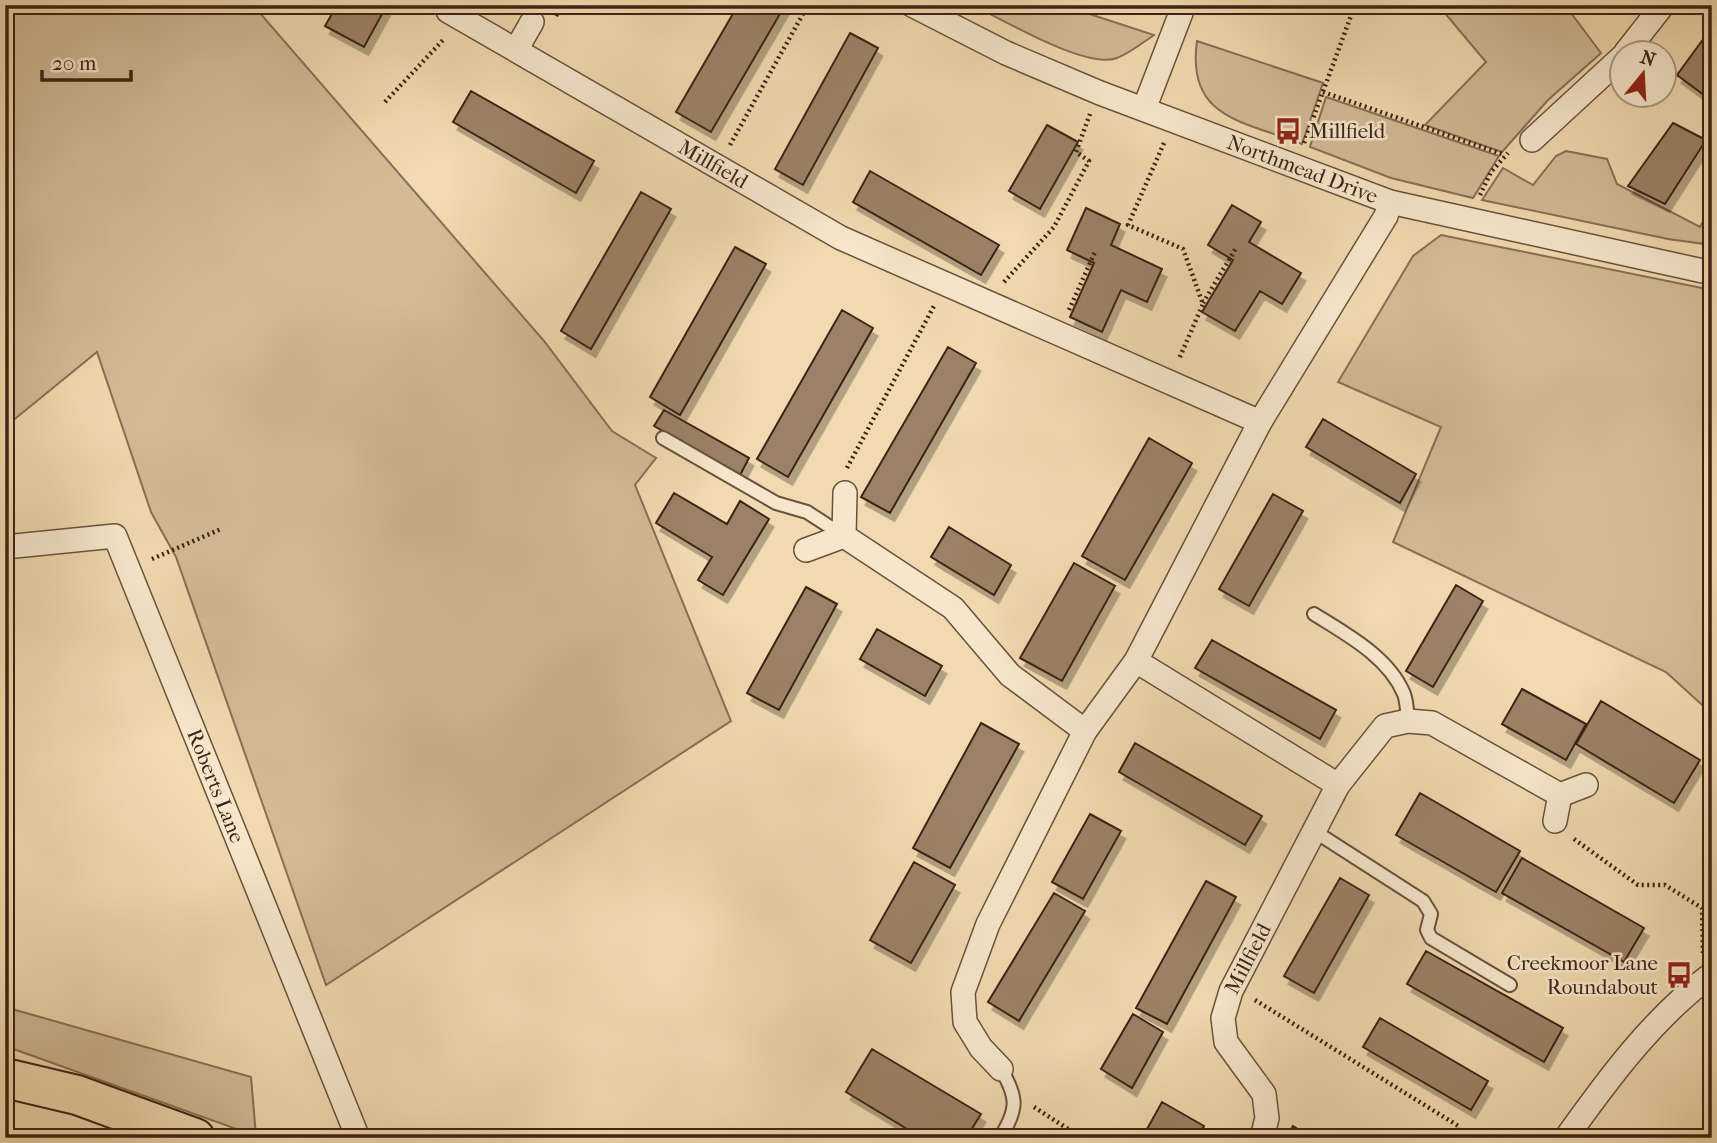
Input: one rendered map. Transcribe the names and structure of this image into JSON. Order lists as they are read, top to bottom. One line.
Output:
{"streets":{"street":["Millfield","Northmead Drive","Roberts Lane"]},"places":{"bus stop":["Millfield","Creekmoor Lane Roundabout"]},"scale_bar":"20 m","north":"top"}
